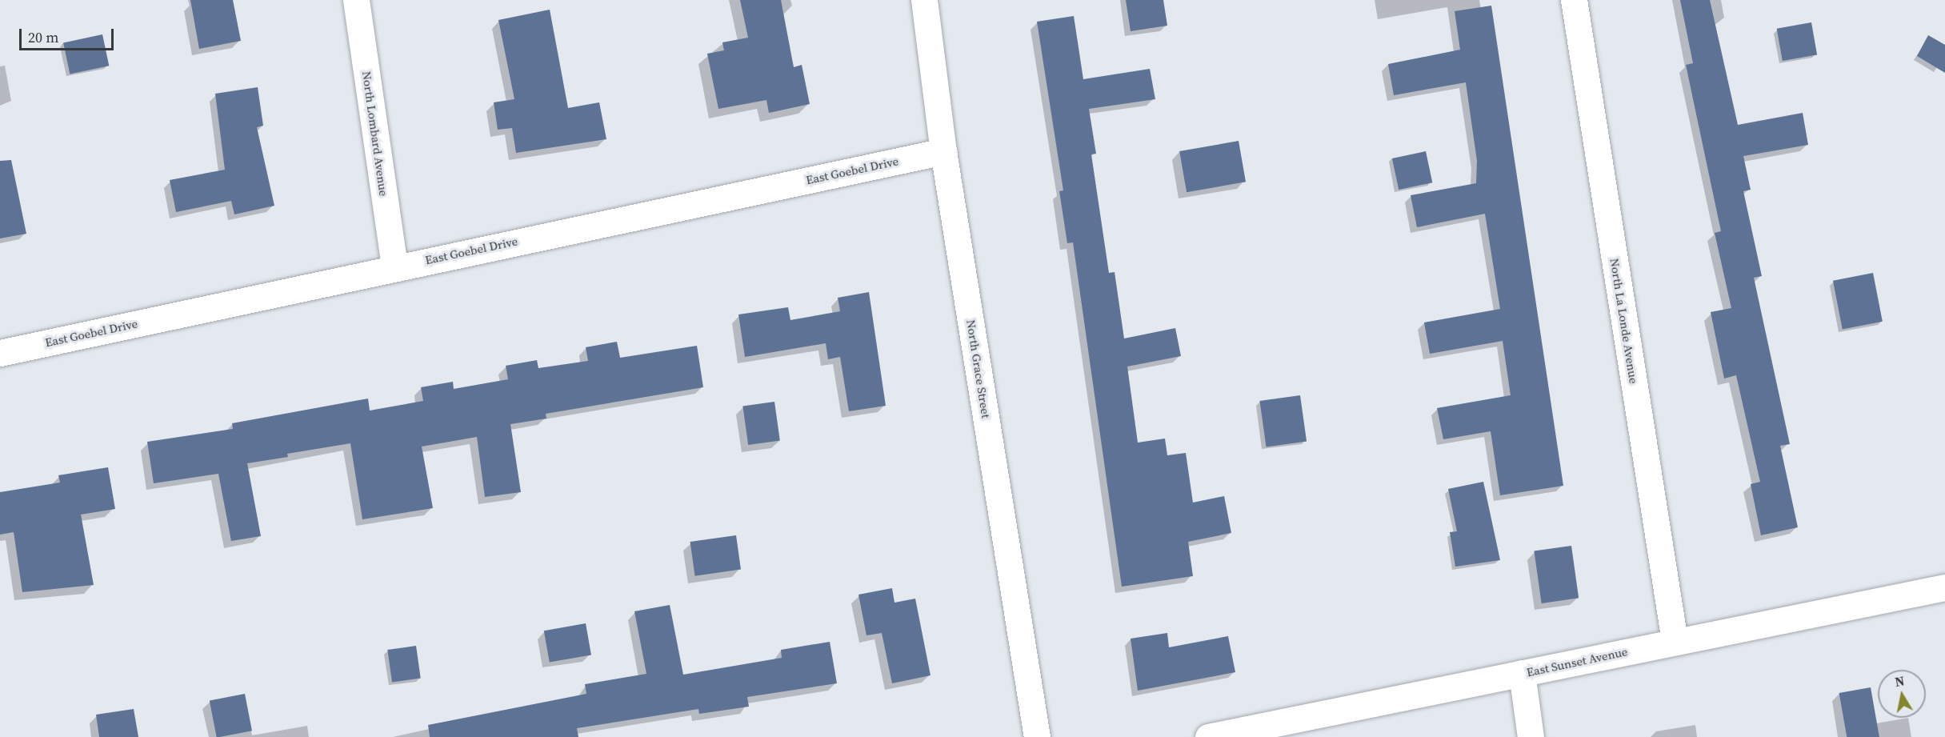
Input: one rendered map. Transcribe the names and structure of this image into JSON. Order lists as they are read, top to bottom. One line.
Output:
{"streets":{"street":["North Lombard Avenue","East Goebel Drive","North La Londe Avenue","North Grace Street","East Sunset Avenue"]},"crossings":[["North Lombard Avenue","East Goebel Drive"],["East Goebel Drive","North Grace Street"],["North La Londe Avenue","East Sunset Avenue"]],"scale_bar":"20 m","north":"top"}
